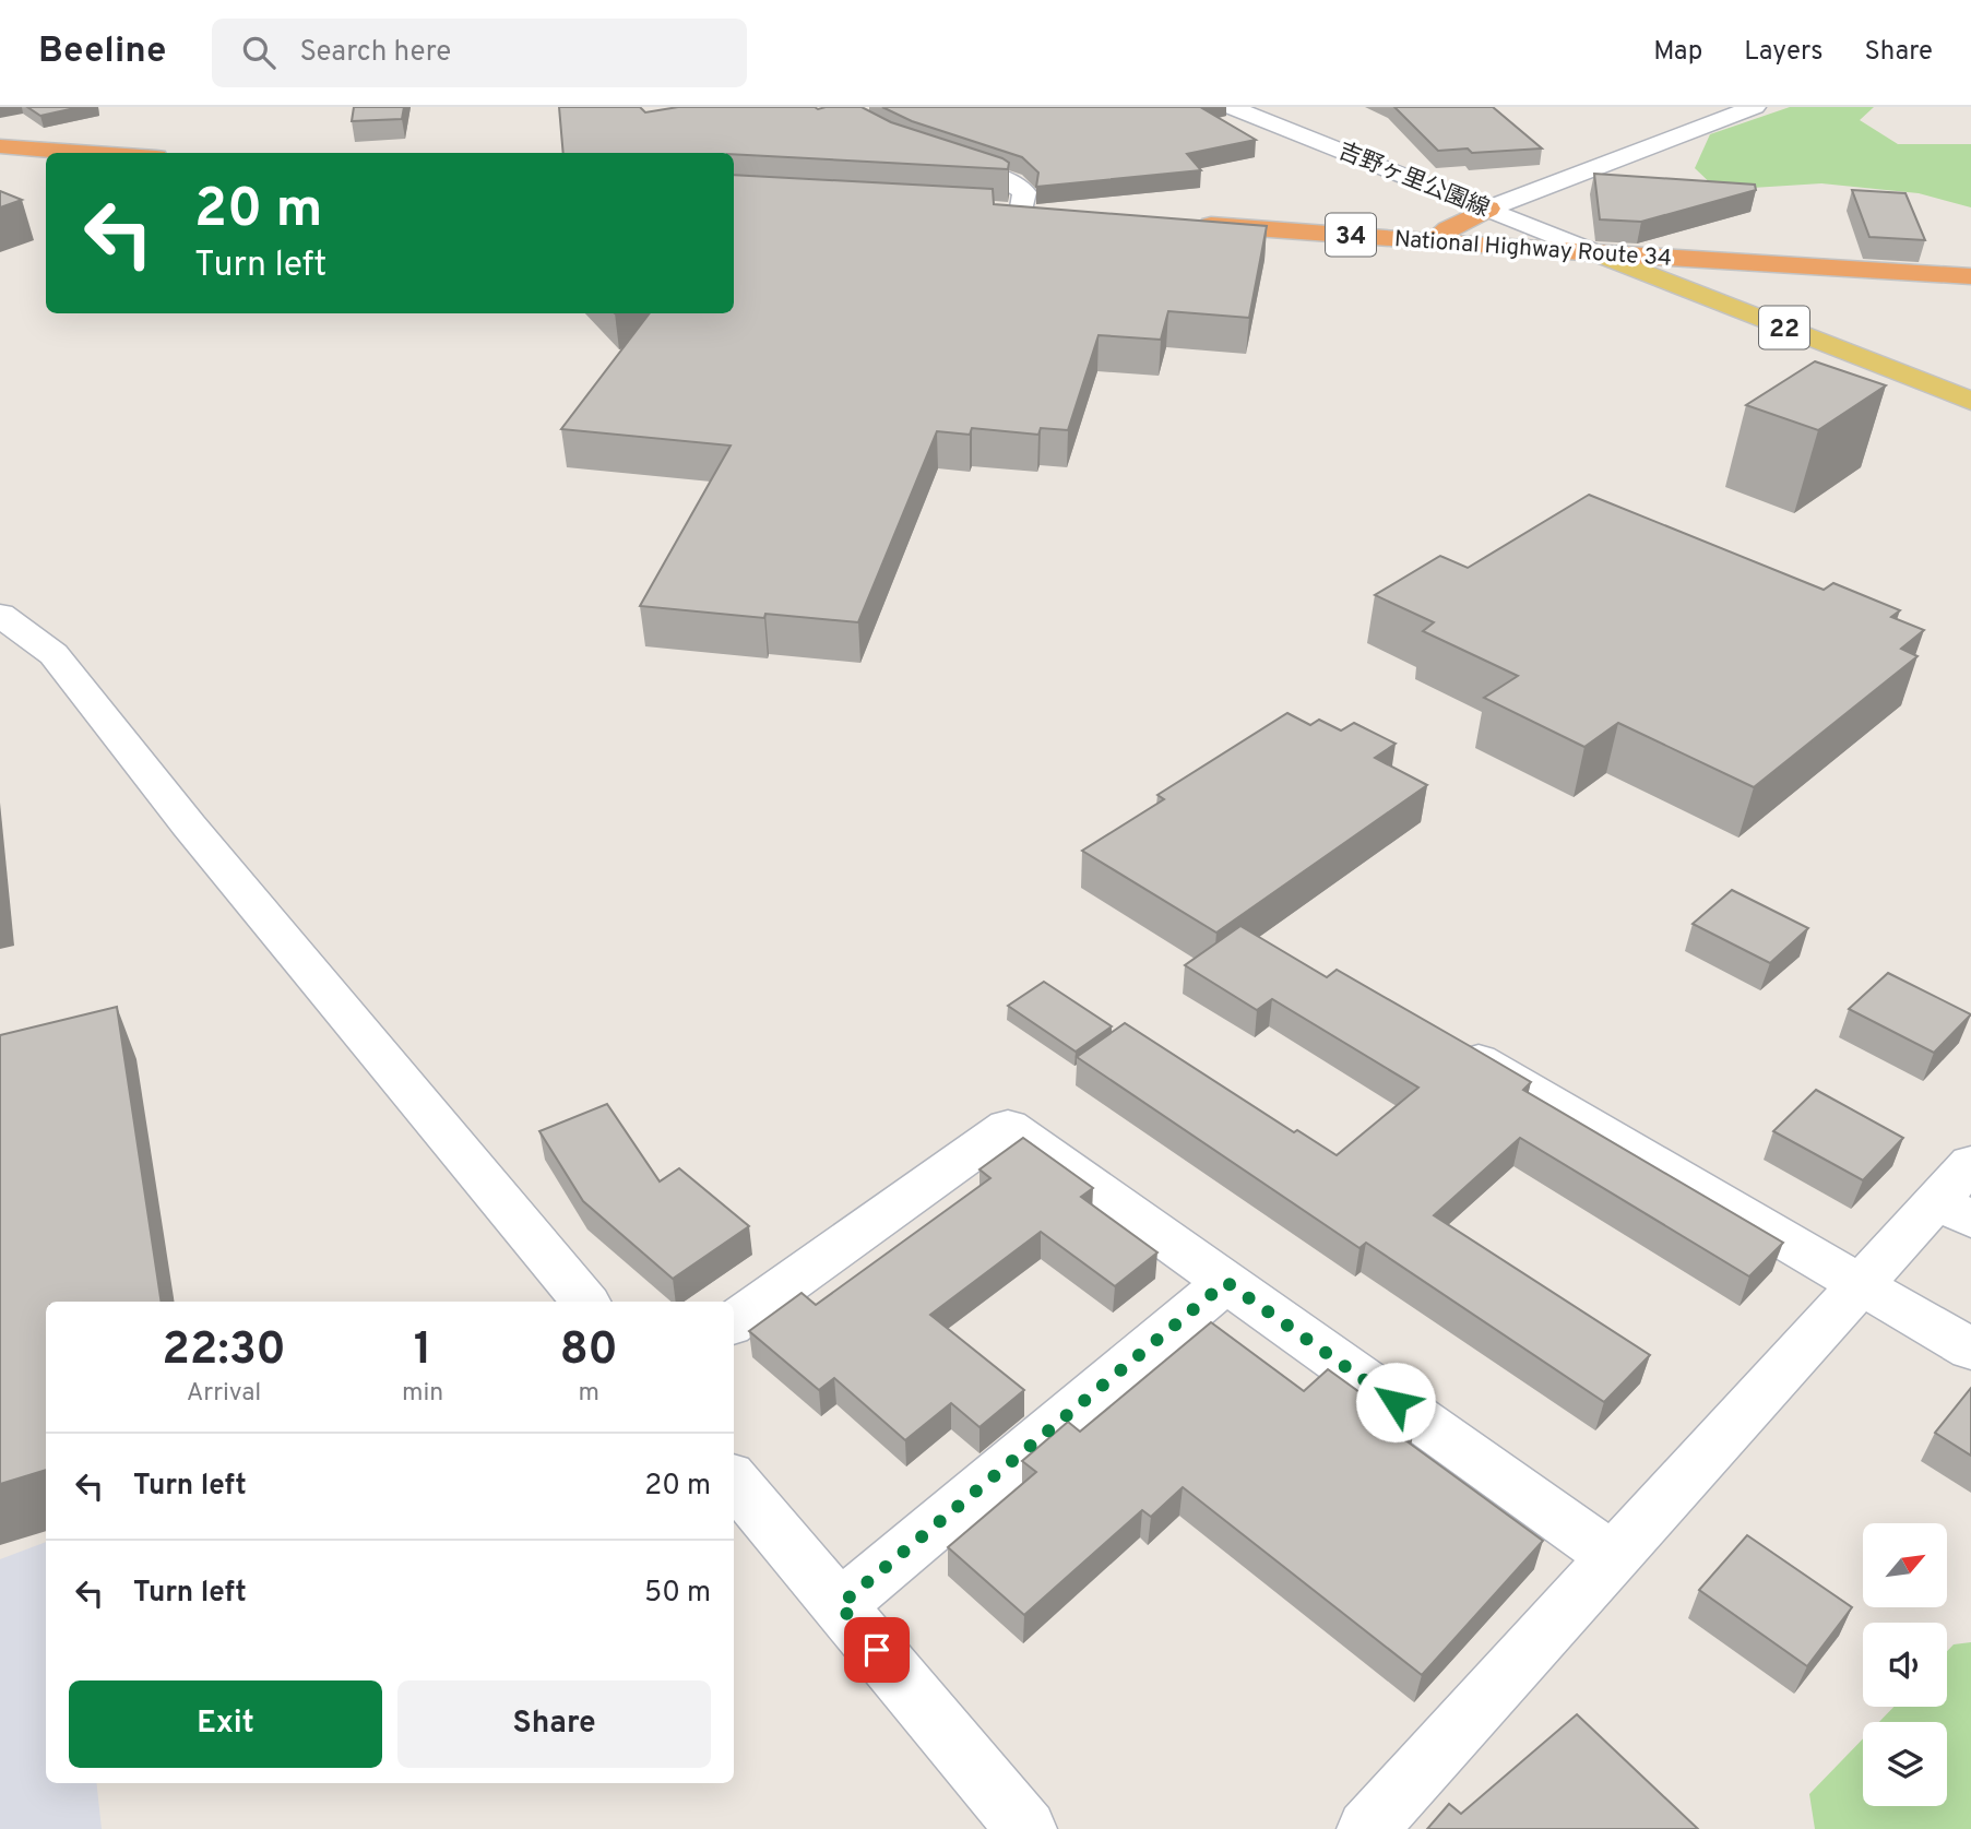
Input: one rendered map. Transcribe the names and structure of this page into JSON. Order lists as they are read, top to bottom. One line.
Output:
{"streets":{"highway":["34","National Highway Route 34"],"main road":["22"],"street":["吉野ヶ里公園線"]},"crossings":[["吉野ヶ里公園線","National Highway Route 34"],["吉野ヶ里公園線","22"],["National Highway Route 34","22"]],"north":"top right","page":{"header":"Beeline","search":"Search here","nav":["Map","Layers","Share"],"turn":["20 m","Turn left"],"eta":["22:30","Arrival","1","min","80","m"],"list":[{"name":"Turn left","value":"20 m"},{"name":"Turn left","value":"50 m"}],"buttons":["Exit","Share"]}}
